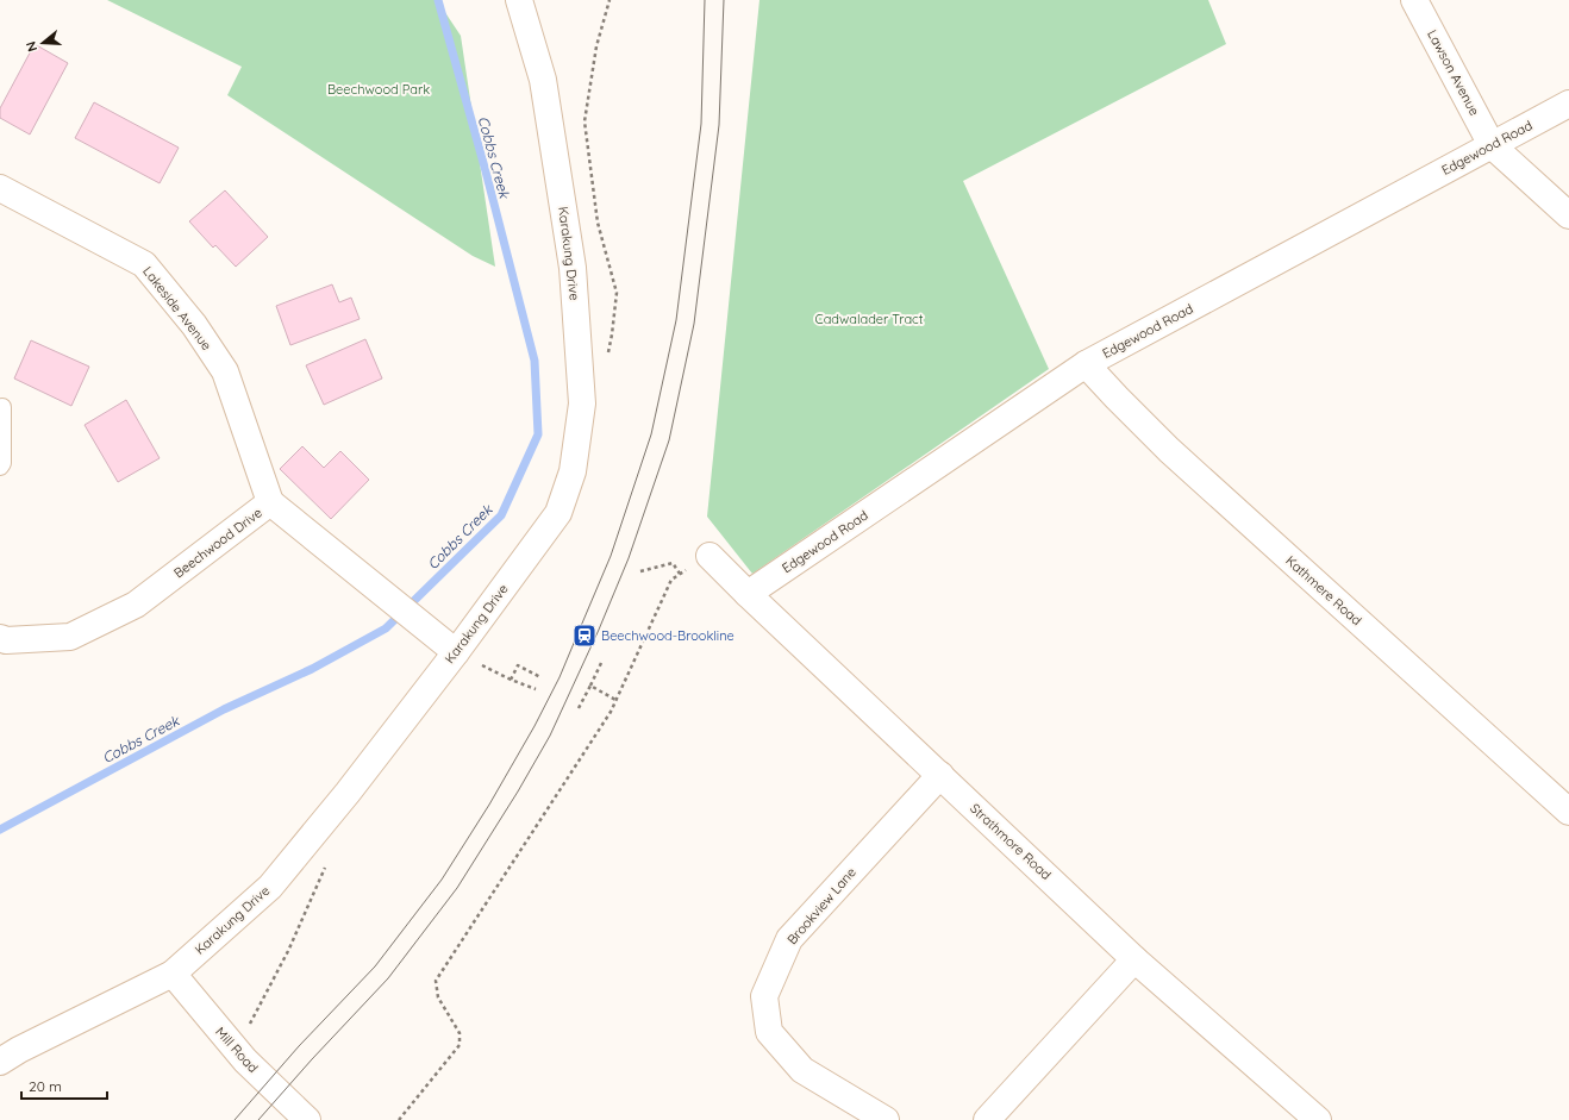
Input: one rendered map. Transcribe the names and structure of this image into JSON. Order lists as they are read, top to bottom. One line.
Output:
{"streets":{"street":["Lawson Avenue","Edgewood Road","Karakung Drive","Lakeside Avenue","Beechwood Drive","Kathmere Road","Strathmore Road","Brookview Lane","Mill Road"]},"crossings":[["Lawson Avenue","Edgewood Road"],["Edgewood Road","Kathmere Road"],["Edgewood Road","Strathmore Road"],["Karakung Drive","Beechwood Drive"],["Karakung Drive","Mill Road"],["Lakeside Avenue","Beechwood Drive"],["Strathmore Road","Brookview Lane"]],"water":["Cobbs Creek"],"parks":["Beechwood Park","Cadwalader Tract"],"places":{"station":["Beechwood-Brookline"]},"scale_bar":"20 m","north":"left"}
